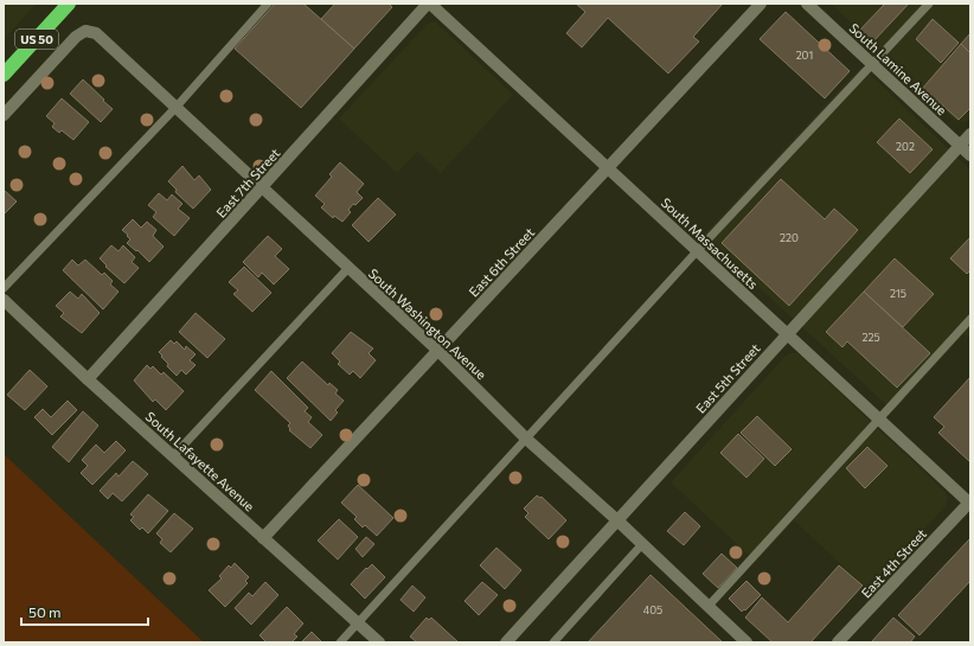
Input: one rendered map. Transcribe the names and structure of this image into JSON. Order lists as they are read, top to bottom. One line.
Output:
{"streets":{"highway":["US 50"],"street":["South Lamine Avenue","East 7th Street","South Massachusetts","East 6th Street","South Washington Avenue","East 5th Street","South Lafayette Avenue","East 4th Street"]},"crossings":[["South Lamine Avenue","East 5th Street"],["East 7th Street","South Massachusetts"],["East 7th Street","South Washington Avenue"],["East 7th Street","South Lafayette Avenue"],["South Massachusetts","East 6th Street"],["South Massachusetts","East 5th Street"],["South Massachusetts","East 4th Street"],["East 6th Street","South Washington Avenue"],["East 6th Street","South Lafayette Avenue"],["South Washington Avenue","East 5th Street"]],"house_numbers":["201","202","220","215","225","405"],"scale_bar":"50 m"}
